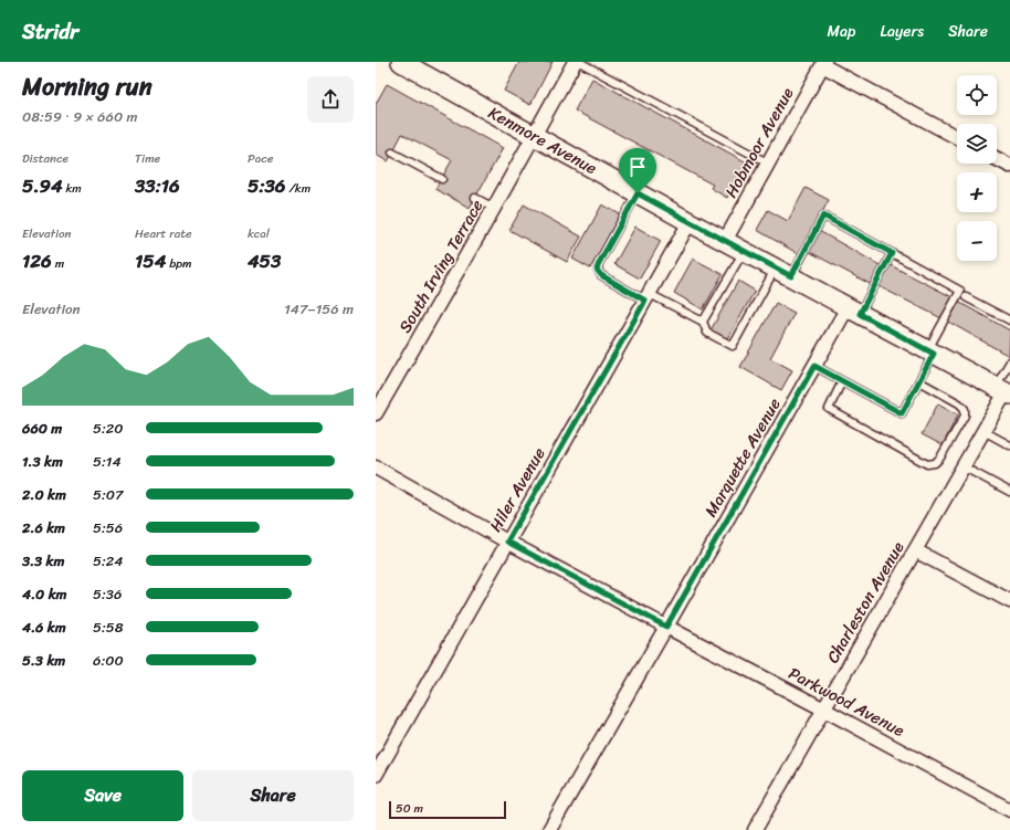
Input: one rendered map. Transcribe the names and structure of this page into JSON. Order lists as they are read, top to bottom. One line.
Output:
{"streets":{"main road":["Kenmore Avenue"],"street":["Hobmoor Avenue","South Irving Terrace","Marquette Avenue","Hiler Avenue","Charleston Avenue","Parkwood Avenue"]},"crossings":[["Kenmore Avenue","Hobmoor Avenue"],["Kenmore Avenue","South Irving Terrace"],["Kenmore Avenue","Marquette Avenue"],["Kenmore Avenue","Hiler Avenue"],["Kenmore Avenue","Charleston Avenue"],["Marquette Avenue","Parkwood Avenue"],["Hiler Avenue","Parkwood Avenue"],["Charleston Avenue","Parkwood Avenue"]],"scale_bar":"50 m","page":{"header":"Stridr","nav":["Map","Layers","Share"],"heading":["Morning run","08:59 · 9 × 660 m"],"map_buttons":["+","−"],"stats":[["Distance","5.94 km"],["Time","33:16"],["Pace","5:36 /km"],["Elevation","126 m"],["Heart rate","154 bpm"],["kcal","453"]],"chart":["Elevation","147–156 m"],"list":[{"name":"660 m","note":"5:20"},{"name":"1.3 km","note":"5:14"},{"name":"2.0 km","note":"5:07"},{"name":"2.6 km","note":"5:56"},{"name":"3.3 km","note":"5:24"},{"name":"4.0 km","note":"5:36"},{"name":"4.6 km","note":"5:58"},{"name":"5.3 km","note":"6:00"}],"buttons":["Save","Share"],"scale":"50 m"}}
